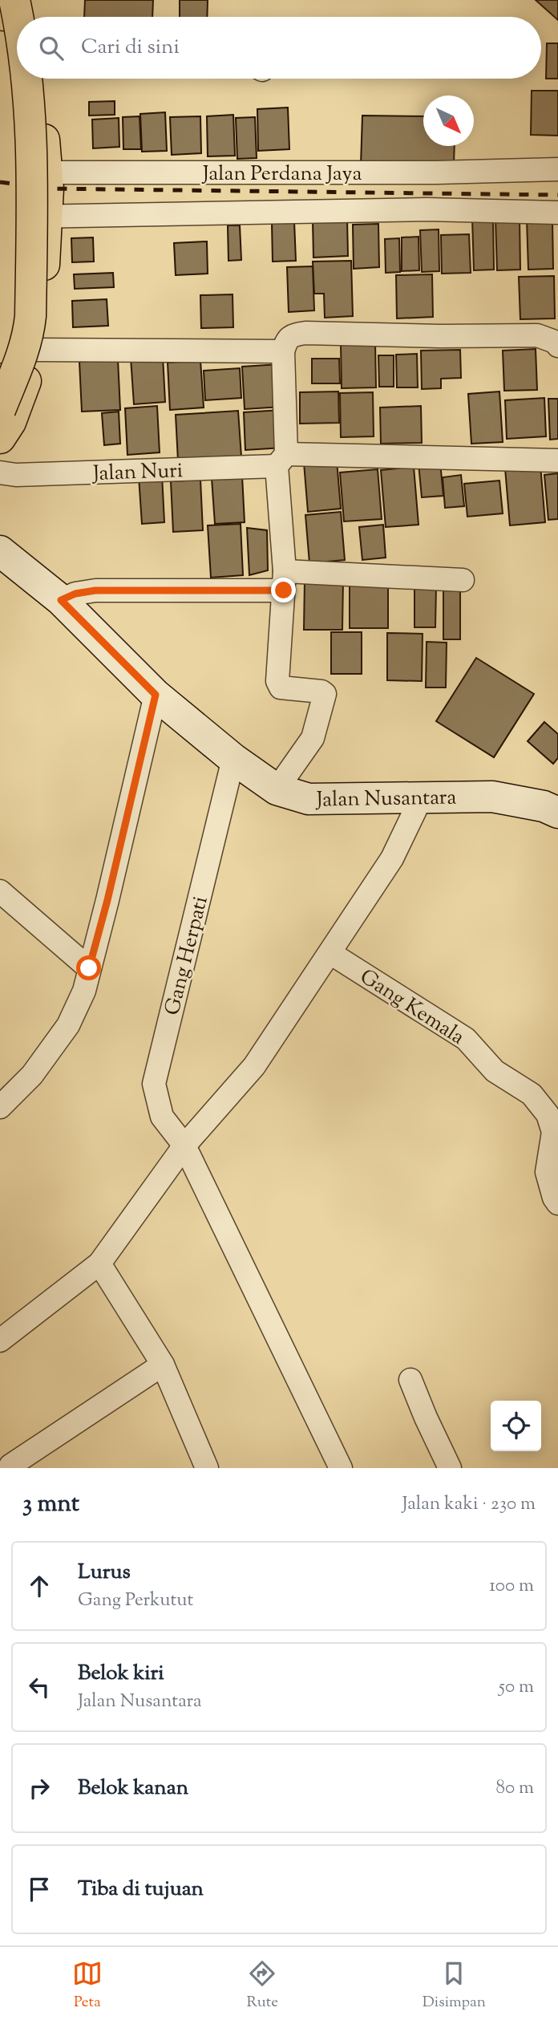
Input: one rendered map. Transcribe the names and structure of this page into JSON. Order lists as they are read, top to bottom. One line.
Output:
{"streets":{"street":["Jalan Perdana Jaya","Jalan Nuri","Jalan Nusantara","Gang Herpati","Gang Kemala"]},"crossings":[["Jalan Nusantara","Gang Herpati"]],"north":"bottom right","page":{"search":"Cari di sini","heading":["3 mnt","Jalan kaki · 230 m"],"list":[["Lurus","Gang Perkutut","100 m"],["Belok kiri","Jalan Nusantara","50 m"],["Belok kanan","80 m"],"Tiba di tujuan"],"nav":["Peta","Rute","Disimpan"]}}
